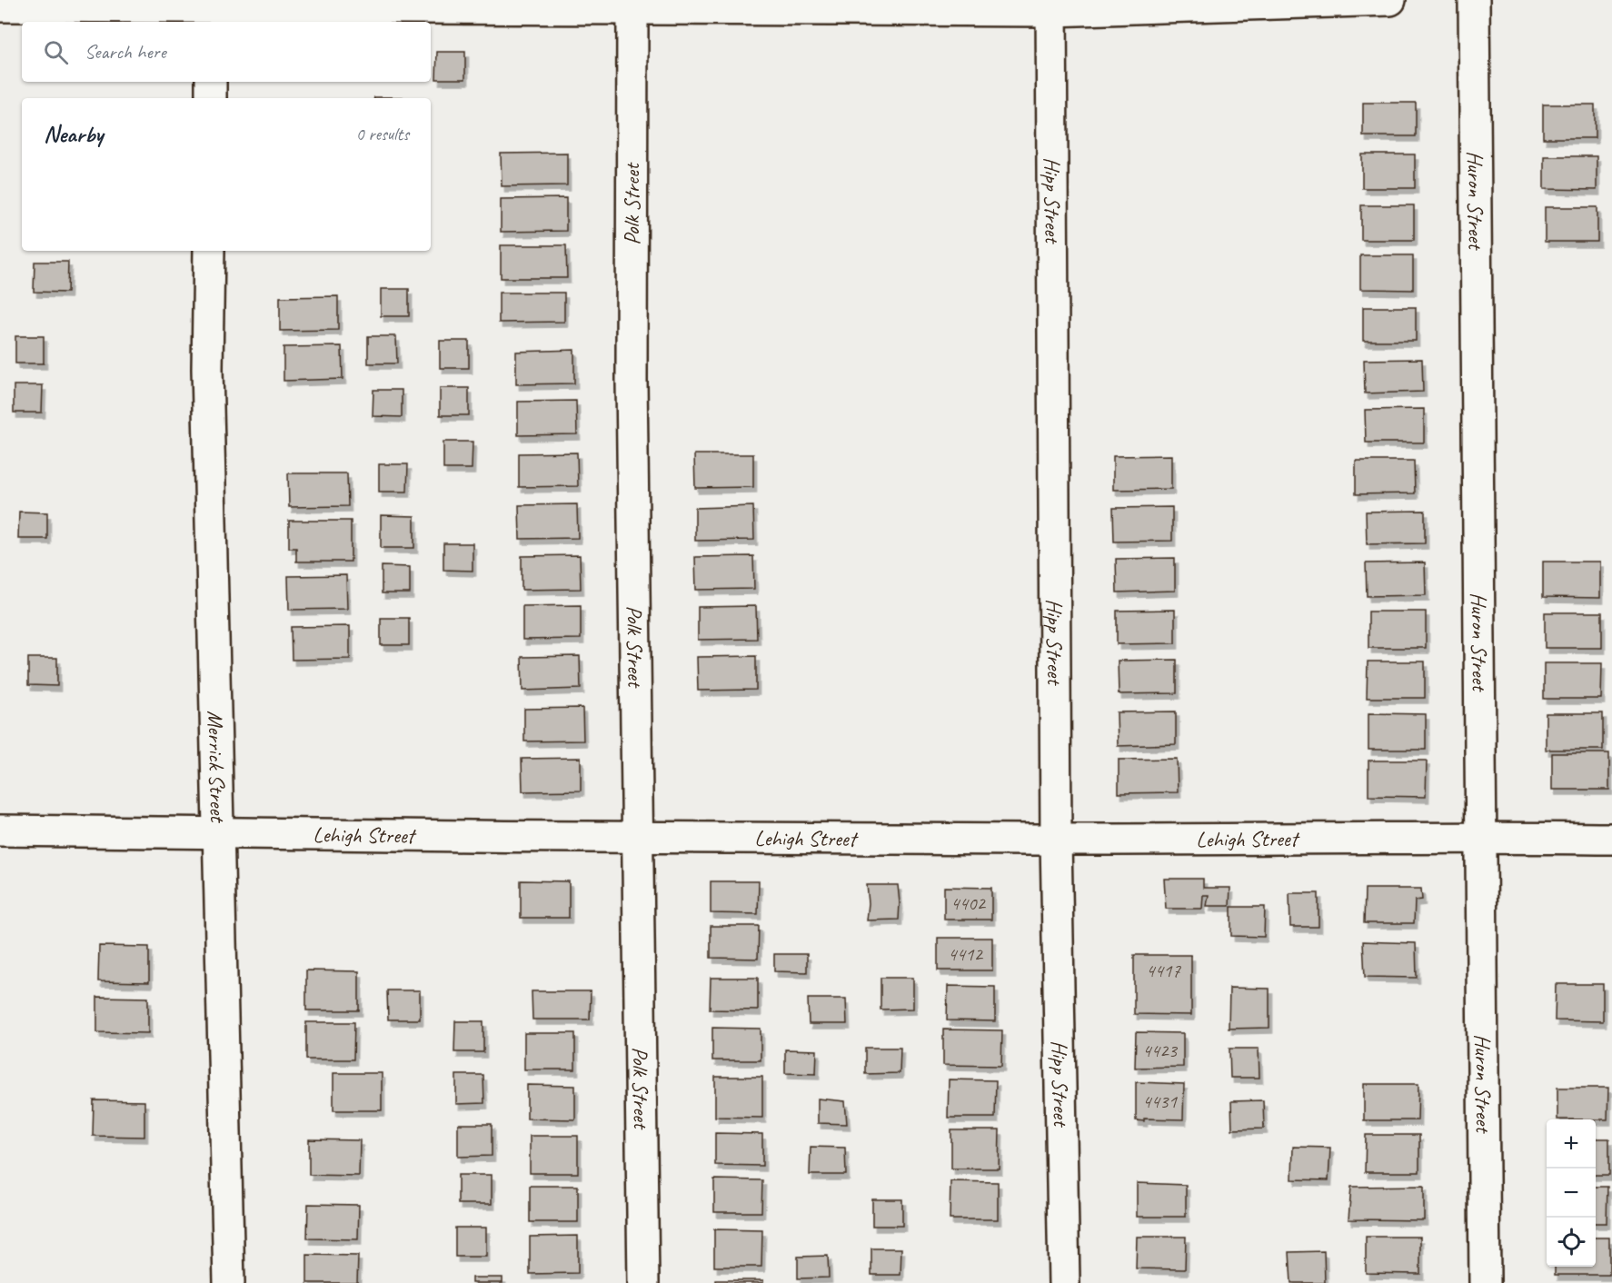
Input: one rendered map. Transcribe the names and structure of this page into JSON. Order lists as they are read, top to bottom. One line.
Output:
{"streets":{"street":["Hipp Street","Huron Street","Polk Street","Merrick Street","Lehigh Street"]},"crossings":[["Hipp Street","Lehigh Street"],["Huron Street","Lehigh Street"],["Polk Street","Lehigh Street"],["Merrick Street","Lehigh Street"]],"house_numbers":["4402","4412","4417","4423","4431"],"page":{"search":"Search here","heading":["Nearby","0 results"],"map_buttons":["+","−"]}}
